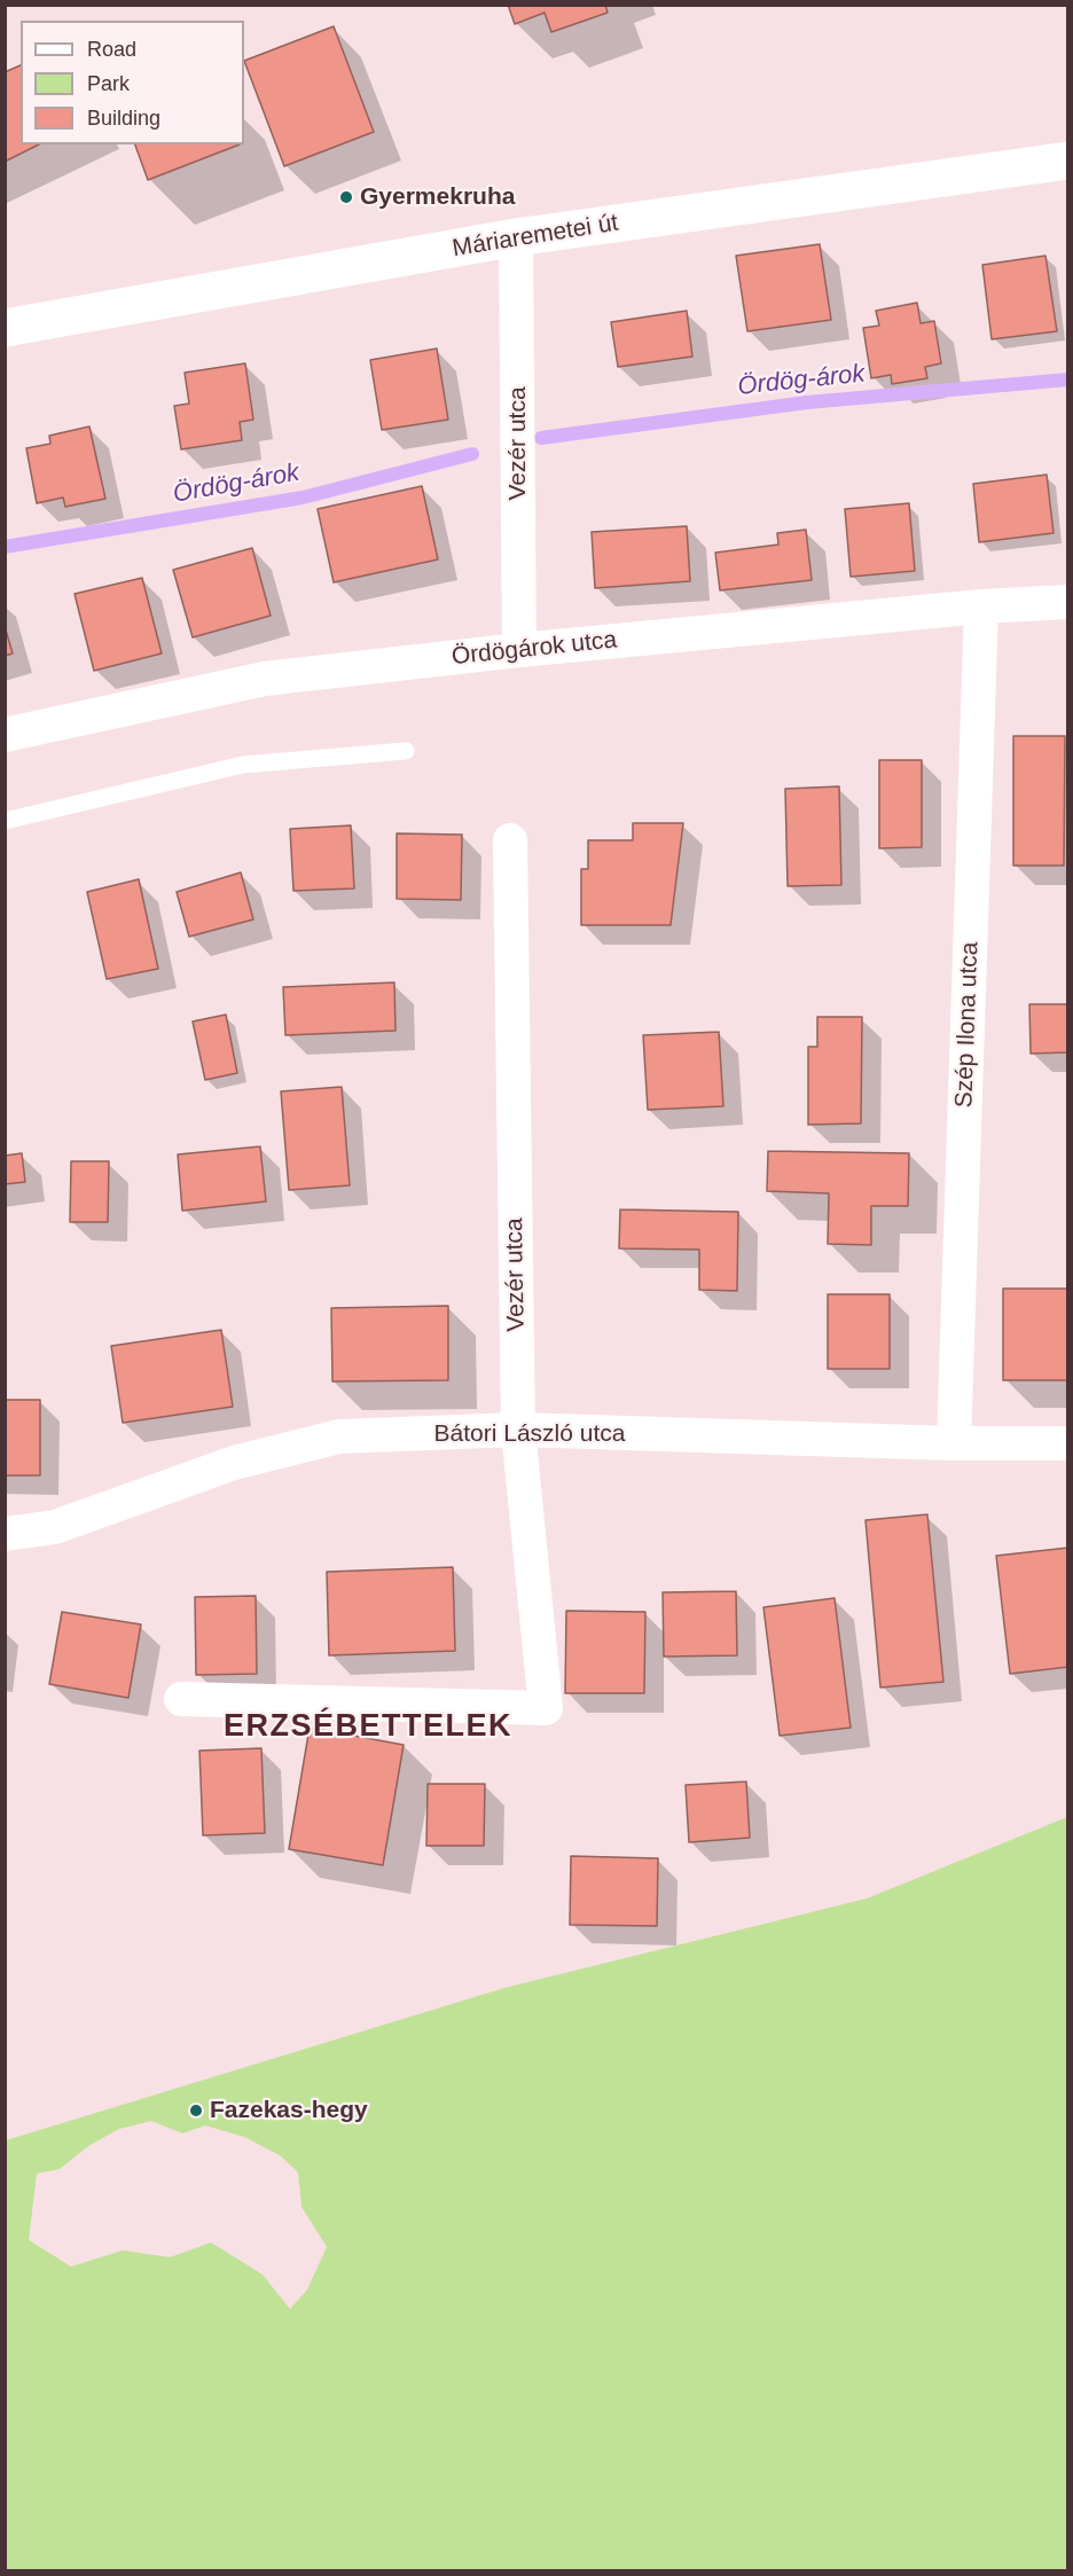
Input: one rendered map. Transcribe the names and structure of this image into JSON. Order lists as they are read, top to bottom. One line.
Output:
{"streets":{"street":["Máriaremetei út","Vezér utca","Ördögárok utca","Szép Ilona utca","Bátori László utca"]},"crossings":[["Máriaremetei út","Vezér utca"],["Vezér utca","Ördögárok utca"],["Vezér utca","Bátori László utca"],["Ördögárok utca","Szép Ilona utca"],["Szép Ilona utca","Bátori László utca"]],"districts":["ERZSÉBETTELEK"],"water":["Ördög-árok"],"places":["Gyermekruha","Fazekas-hegy"],"legend":["Road","Park","Building"]}
